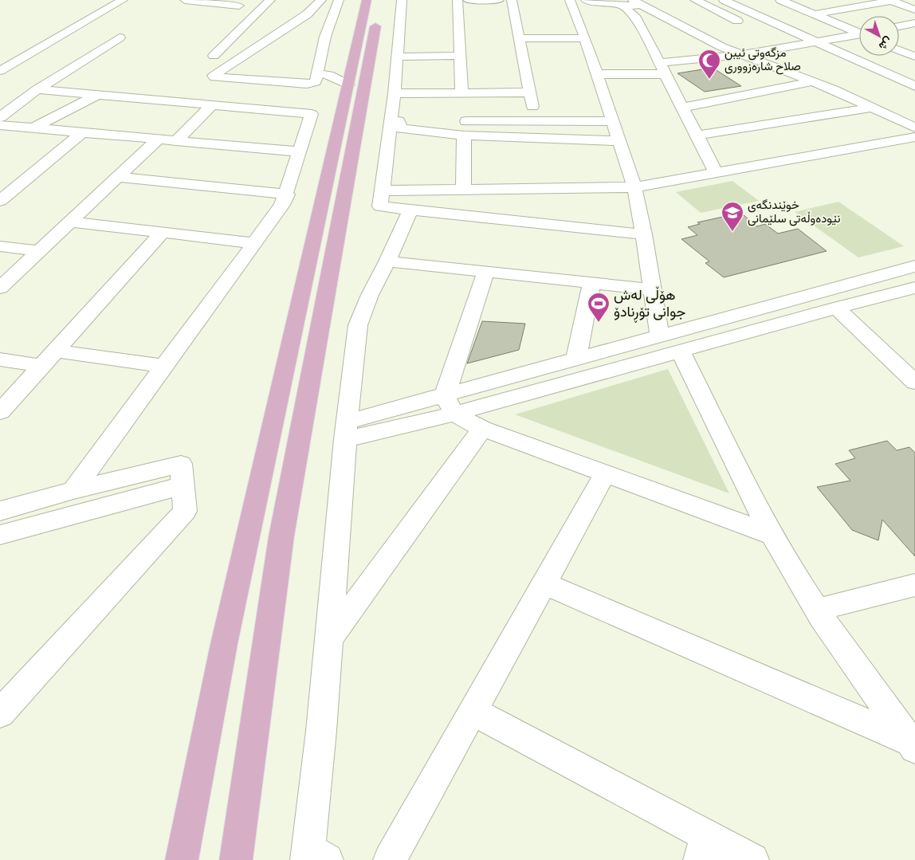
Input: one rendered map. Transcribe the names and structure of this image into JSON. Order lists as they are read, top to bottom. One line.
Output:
{"places":{"mosque":["مزگەوتی ئیبن صلاح شارەزووری"],"school or university":["خوێندنگەی نێوده‌وڵه‌تی سلێمانی"],"sports":["ھۆڵی لەش جوانی تۆڕنادۆ"]},"north":"bottom right"}
